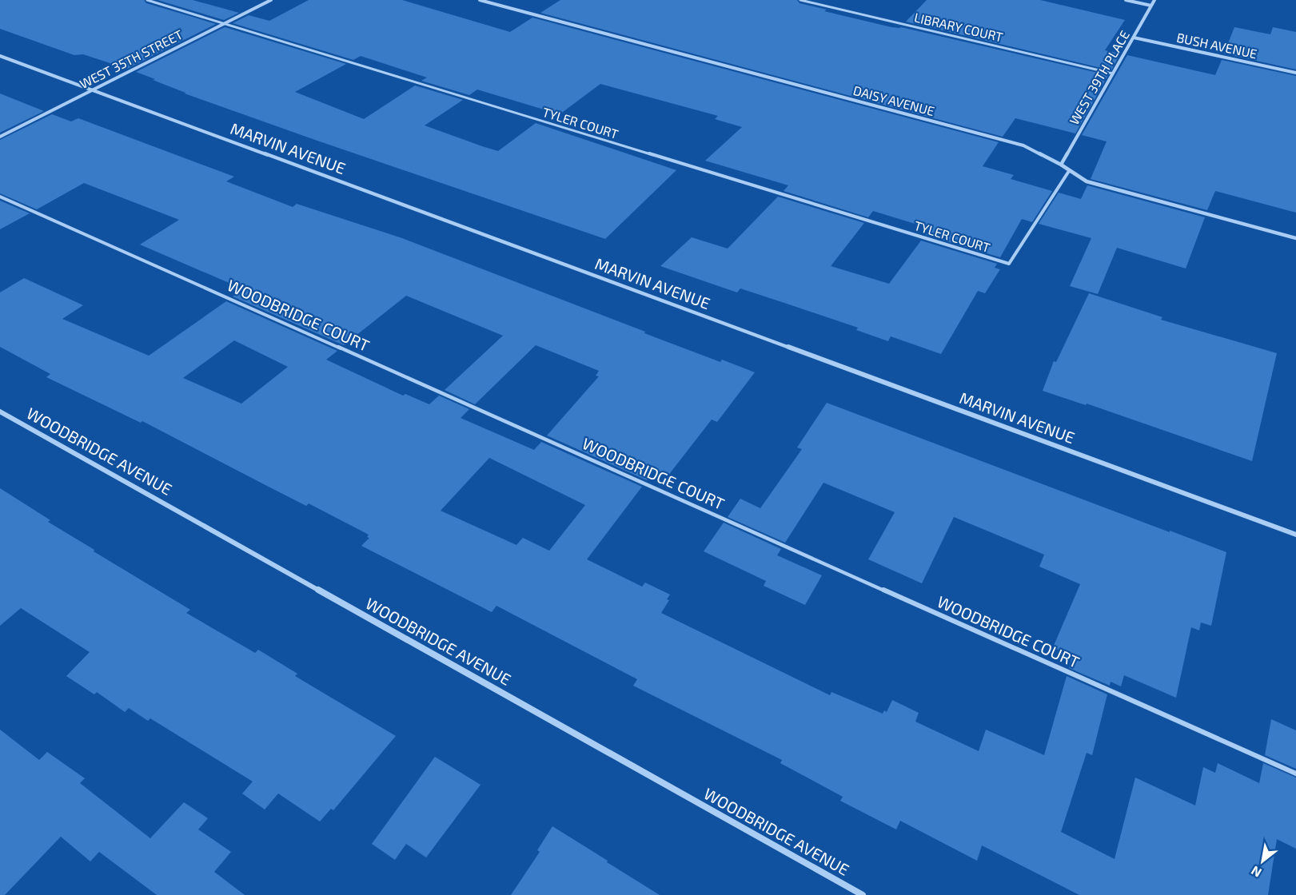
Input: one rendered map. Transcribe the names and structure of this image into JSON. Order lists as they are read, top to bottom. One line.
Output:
{"streets":{"street":["BUSH AVENUE","WEST 35TH STREET","WEST 39TH PLACE","DAISY AVENUE","MARVIN AVENUE","WOODBRIDGE AVENUE"],"lane":["LIBRARY COURT","TYLER COURT","WOODBRIDGE COURT"]},"crossings":[["LIBRARY COURT","WEST 39TH PLACE"],["BUSH AVENUE","WEST 39TH PLACE"],["WEST 35TH STREET","TYLER COURT"],["WEST 35TH STREET","MARVIN AVENUE"],["WEST 39TH PLACE","DAISY AVENUE"],["DAISY AVENUE","TYLER COURT"]],"north":"bottom left"}
